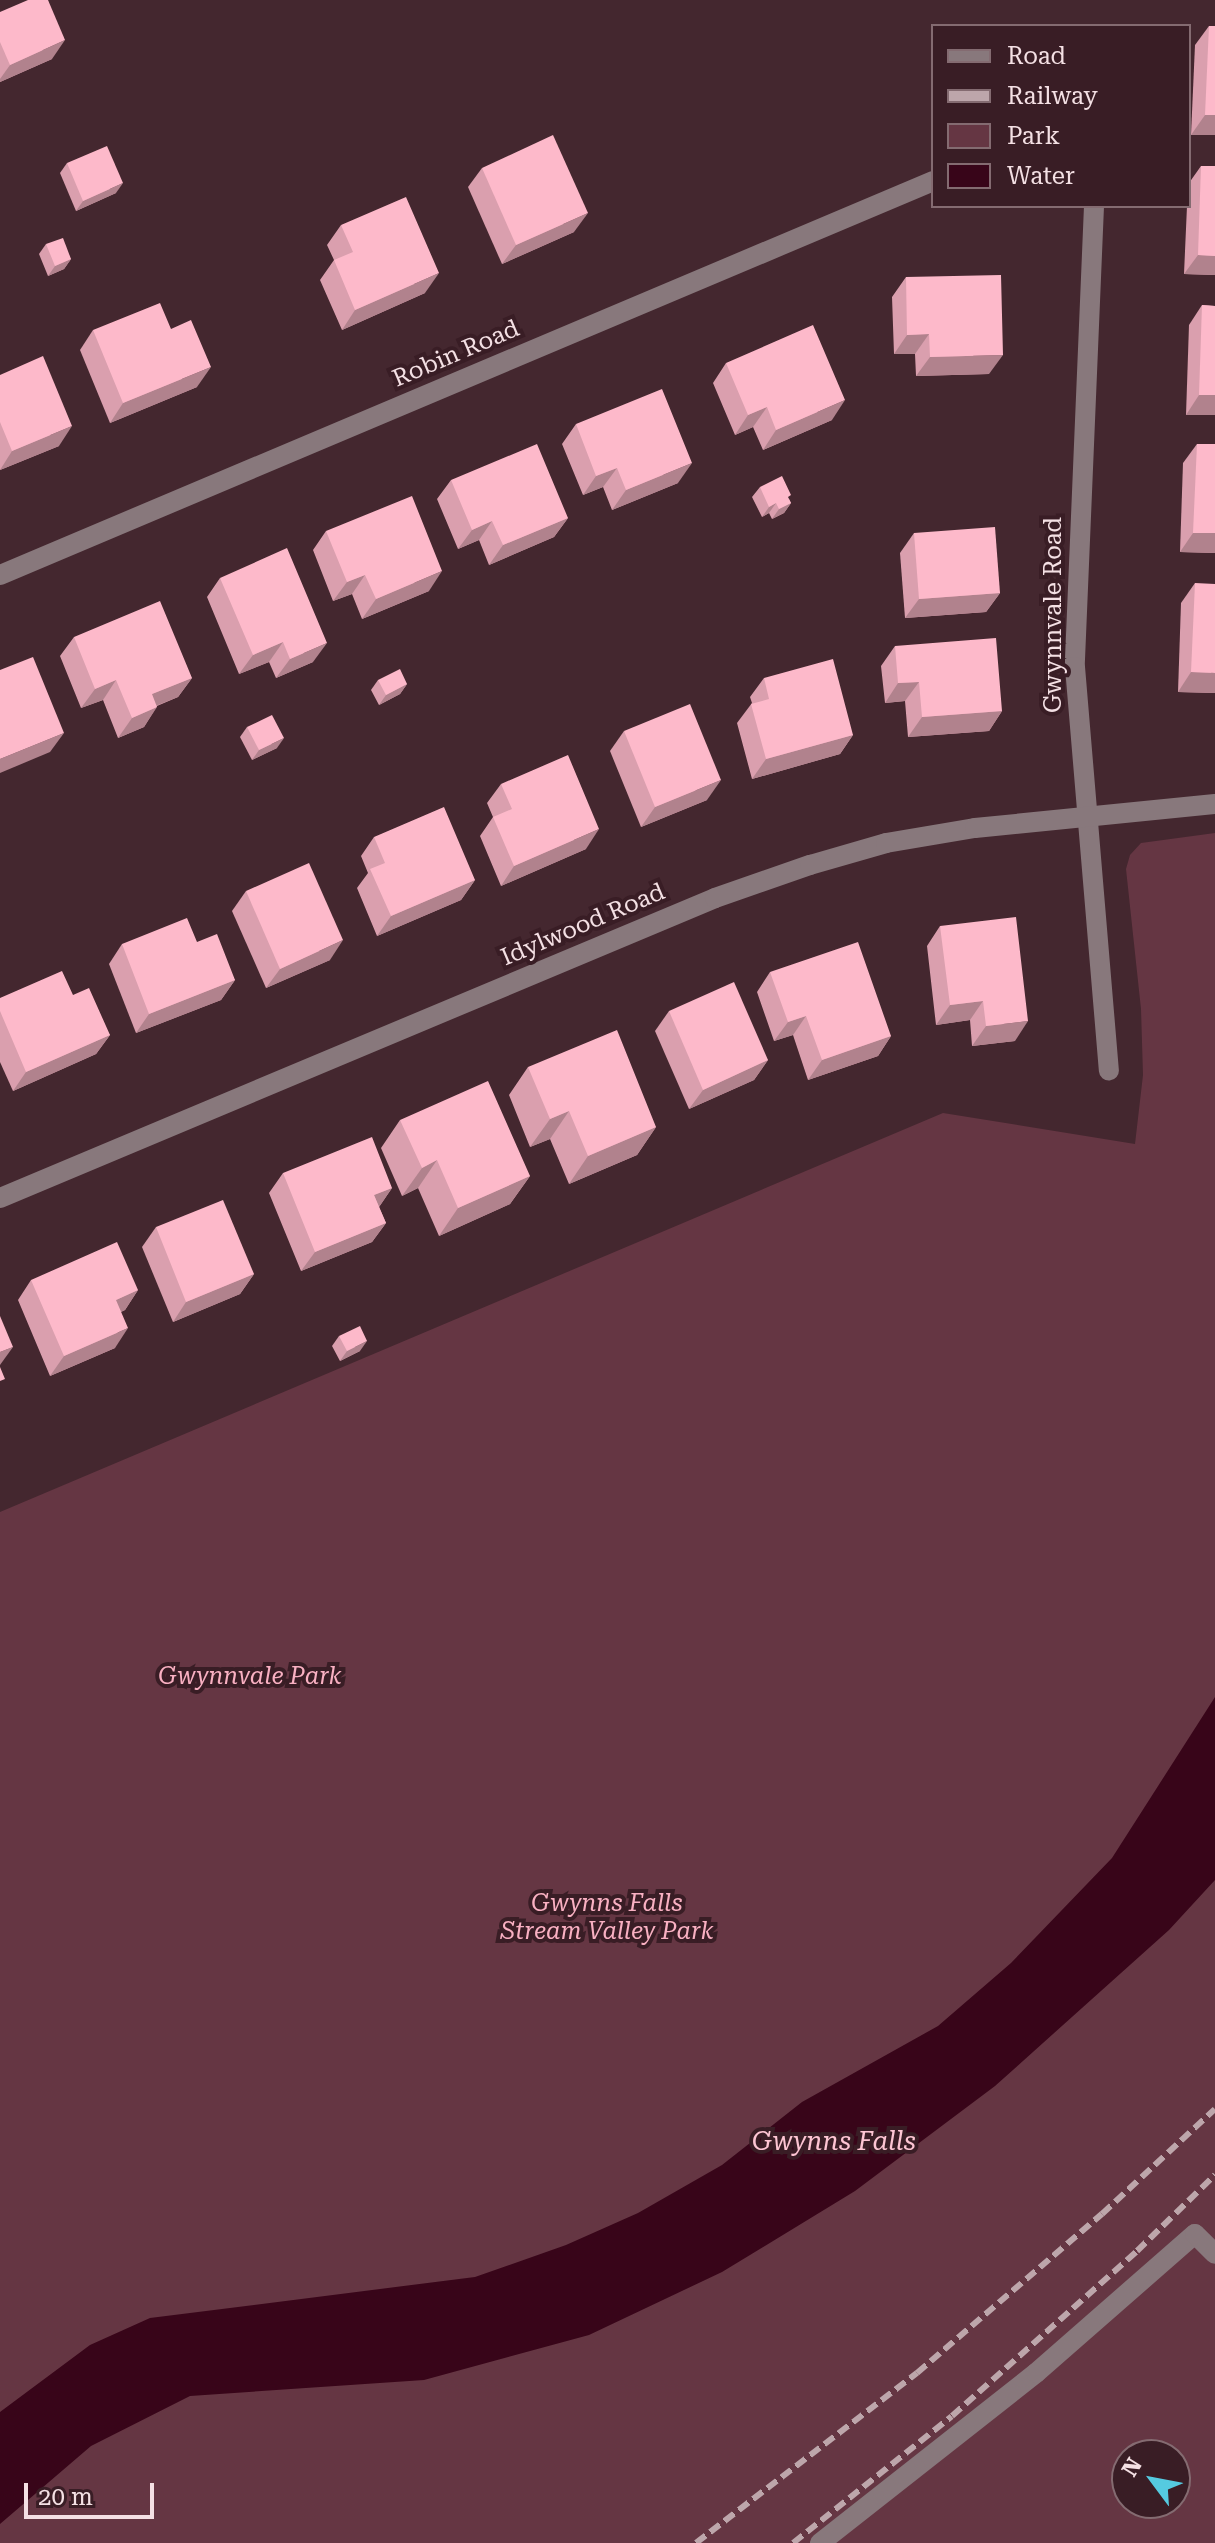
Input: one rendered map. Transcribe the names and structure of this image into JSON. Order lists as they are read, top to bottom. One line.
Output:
{"streets":{"street":["Robin Road","Gwynnvale Road","Idylwood Road"]},"crossings":[["Gwynnvale Road","Idylwood Road"]],"water":["Gwynns Falls"],"parks":["Gwynnvale Park","Gwynns Falls Stream Valley Park"],"legend":["Road","Railway","Park","Water"],"scale_bar":"20 m","north":"top left"}
